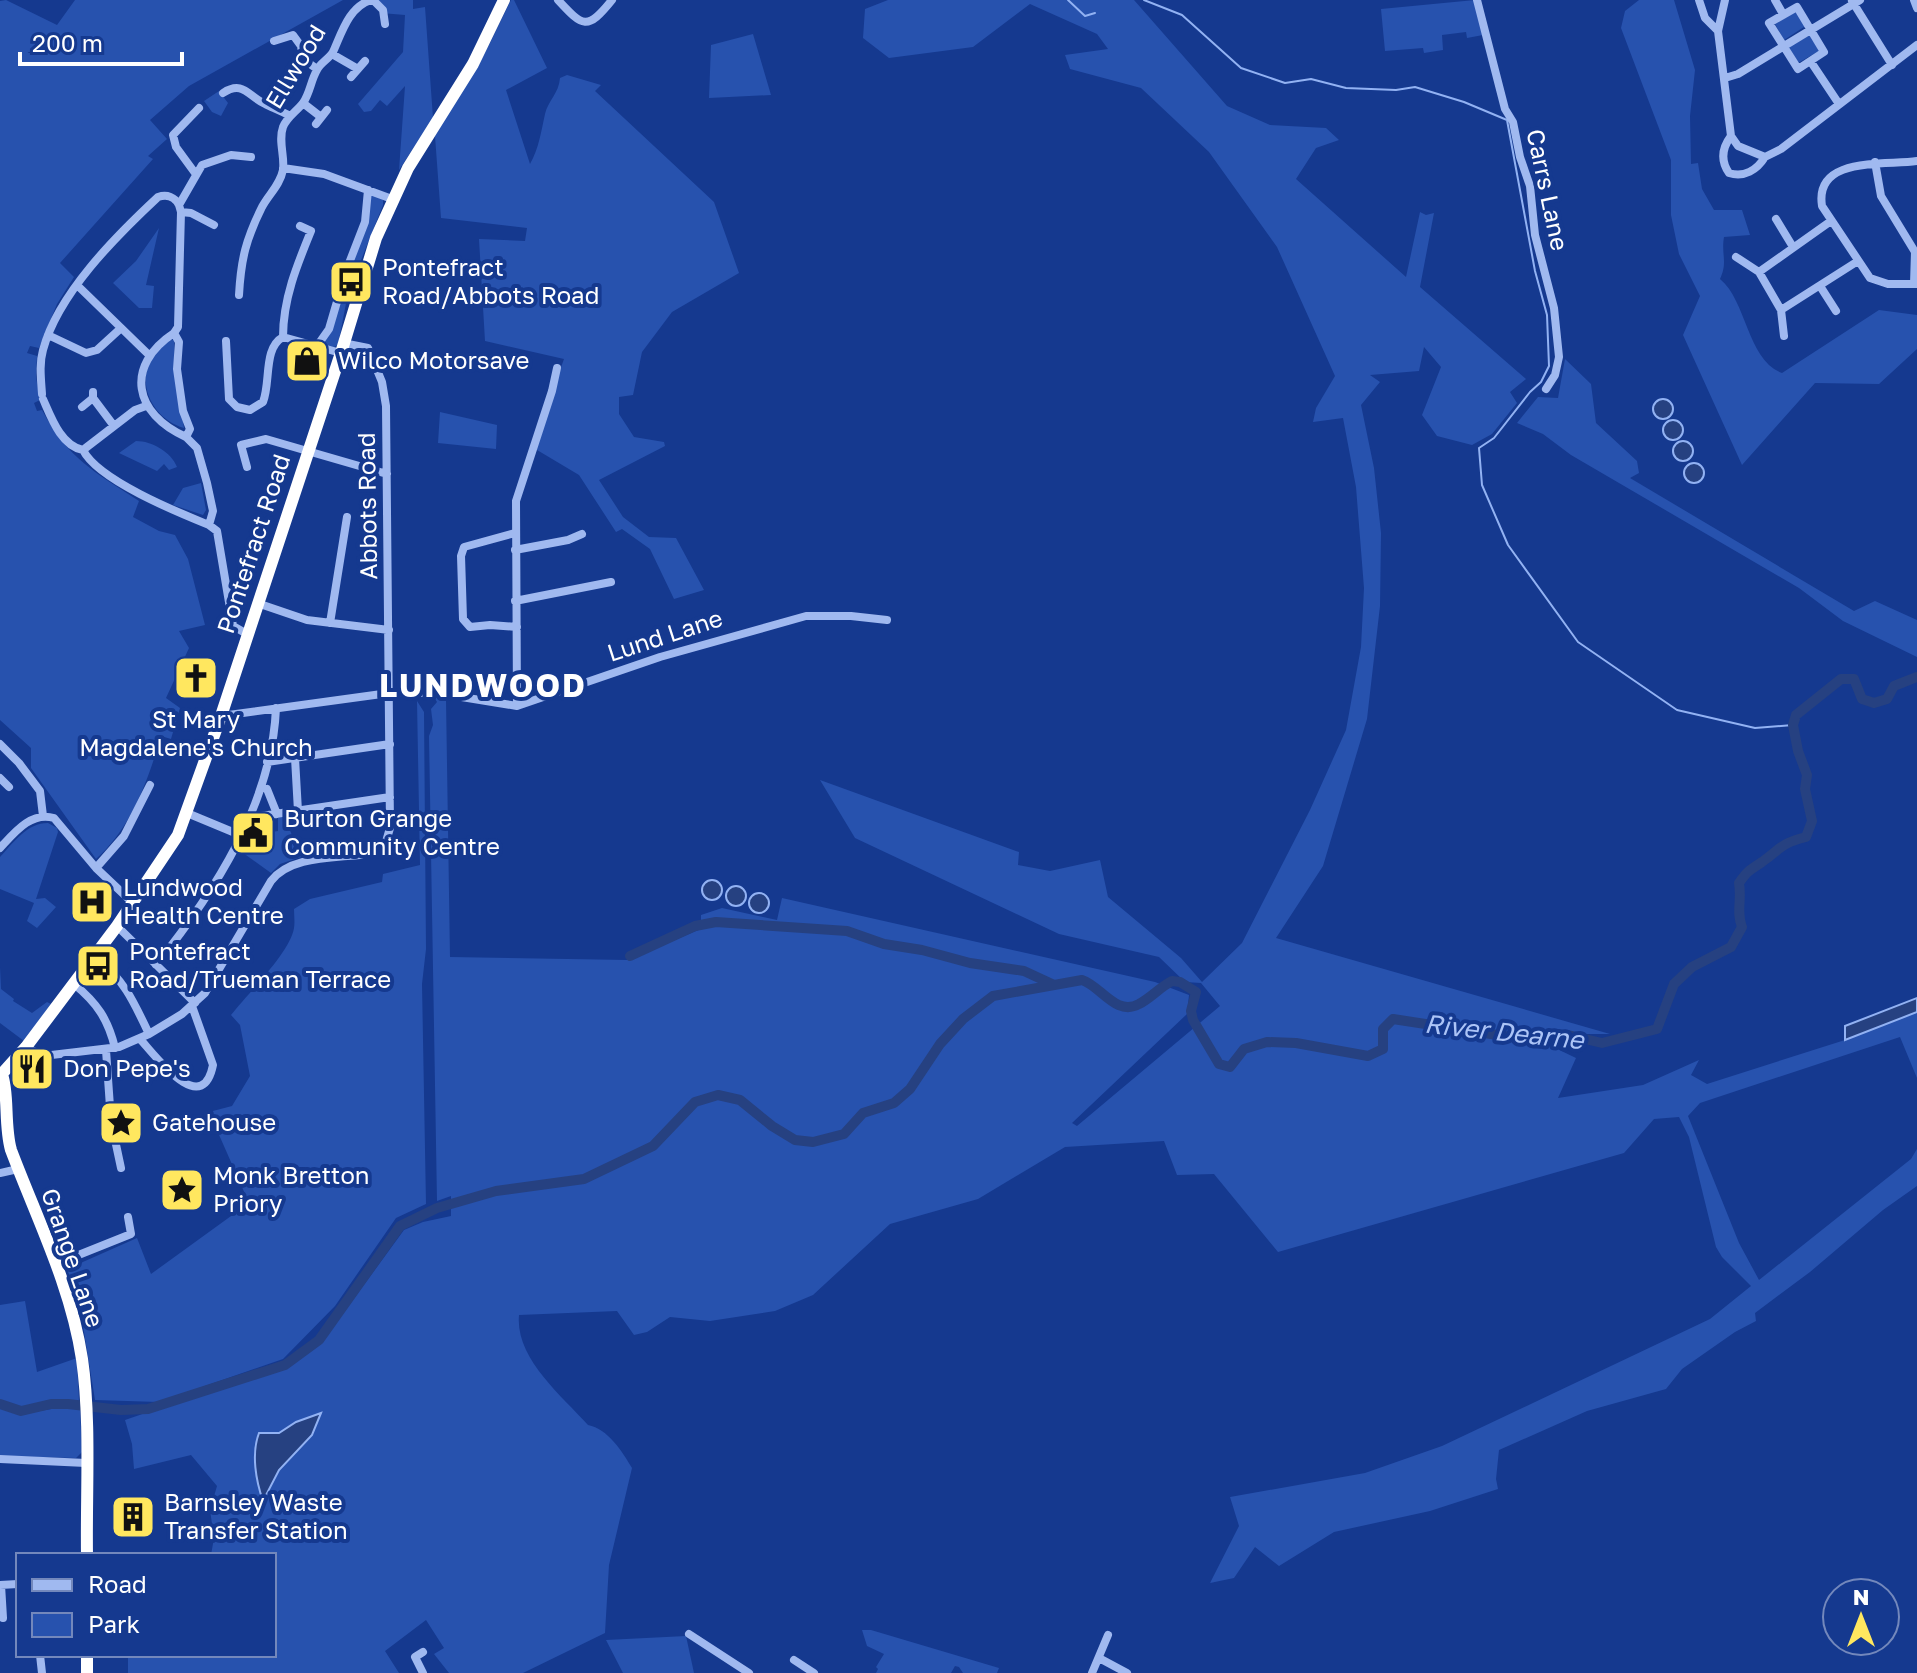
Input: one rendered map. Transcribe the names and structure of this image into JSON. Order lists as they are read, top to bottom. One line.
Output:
{"streets":{"highway":["Pontefract Road","Grange Lane"],"street":["Ellwood","Carrs Lane","Abbots Road","Lund Lane"]},"crossings":[["Abbots Road","Pontefract Road"],["Abbots Road","Lund Lane"],["Pontefract Road","Lund Lane"],["Pontefract Road","Grange Lane"]],"districts":["LUNDWOOD"],"water":["River Dearne"],"places":{"bus stop":["Pontefract Road/Abbots Road","Pontefract Road/Trueman Terrace"],"shop":["Wilco Motorsave"],"church":["St Mary Magdalene's Church"],"public building":["Burton Grange Community Centre"],"hospital":["Lundwood Health Centre"],"restaurant":["Don Pepe's"],"place":["Gatehouse","Monk Bretton Priory"],"building":["Barnsley Waste Transfer Station"]},"legend":["Road","Park"],"scale_bar":"200 m","north":"top"}
